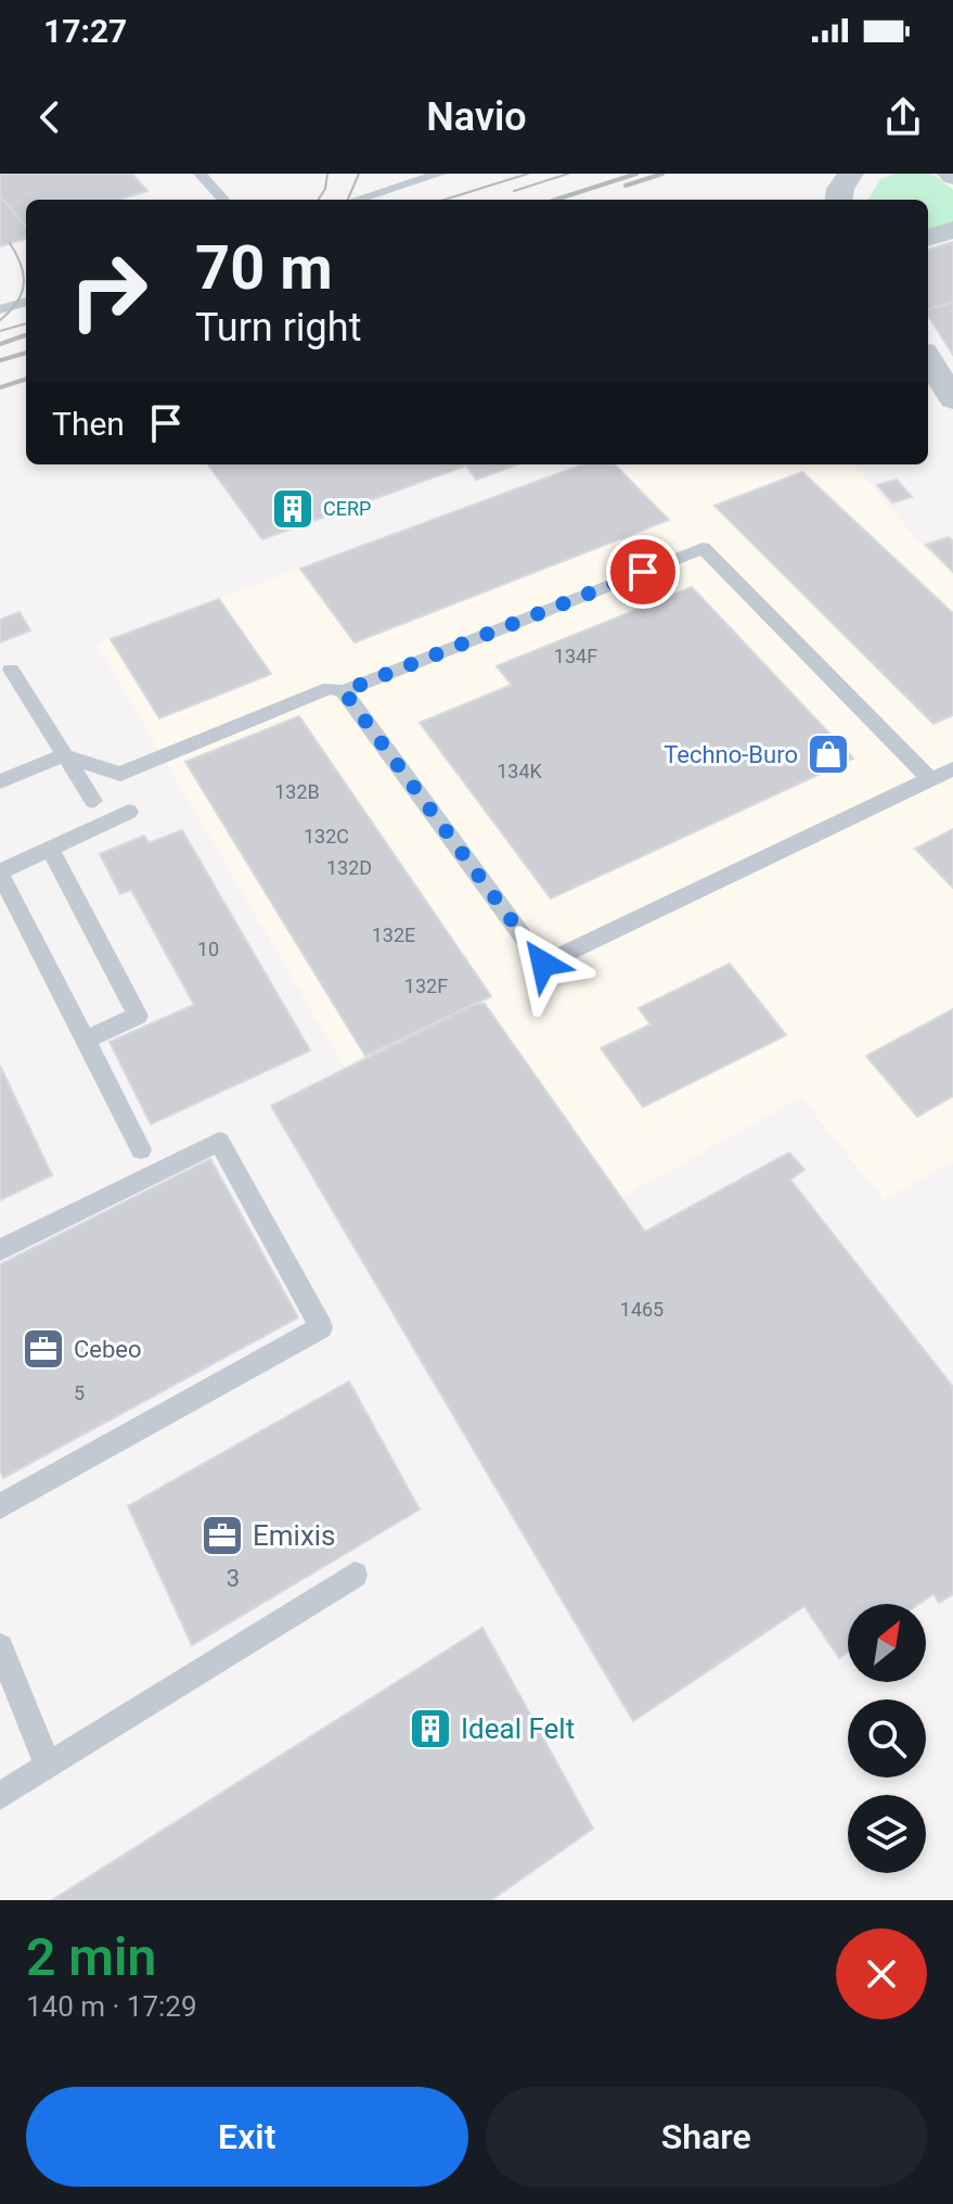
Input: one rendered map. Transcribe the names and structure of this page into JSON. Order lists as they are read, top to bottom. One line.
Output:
{"places":{"building":["CERP","Ideal Felt"],"shop":["Techno-Buro"],"office":["Cebeo","Emixis"]},"house_numbers":["134F","134K","132B","132C","132D","132E","10","132F","1465","5","3"],"north":"top right","page":{"status":"17:27","header":"Navio","turn":["70 m","Turn right"],"then":"Then","heading":["2 min","140 m · 17:29"],"buttons":["Exit","Share"]}}
